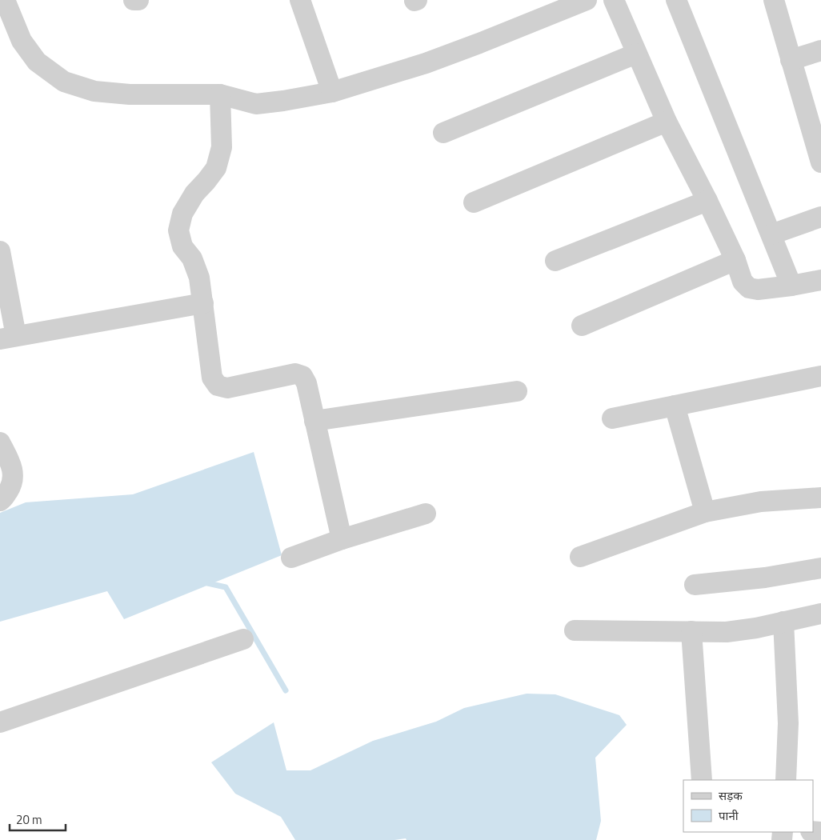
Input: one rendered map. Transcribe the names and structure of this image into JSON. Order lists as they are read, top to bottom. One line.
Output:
{"legend":["सड़क","पानी"],"scale_bar":"20 m"}
